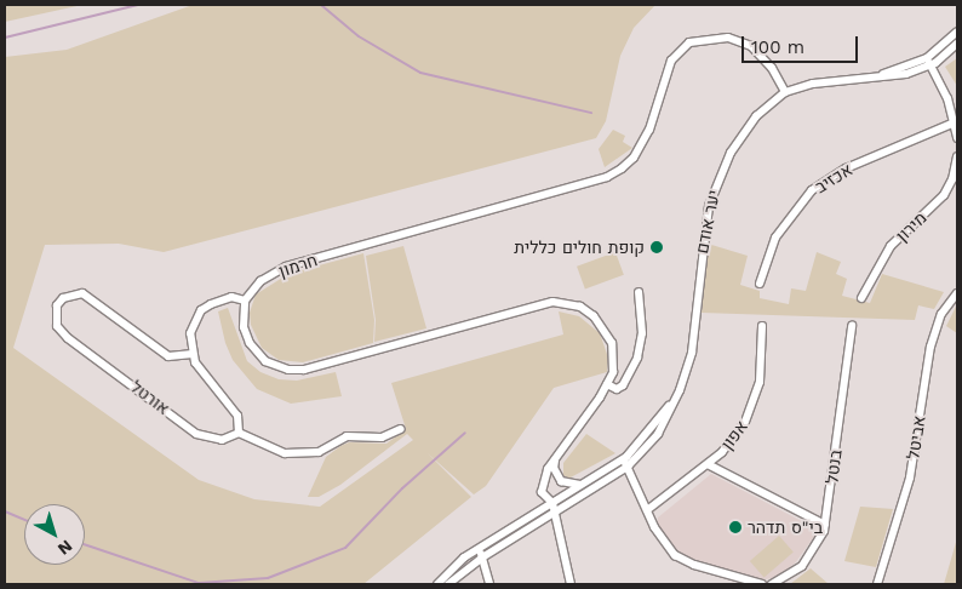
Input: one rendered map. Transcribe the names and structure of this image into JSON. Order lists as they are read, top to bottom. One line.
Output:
{"streets":{"street":["אכזיב","יער אודם","מירון","חרמון","אורטל","אפון","אביטל","בנטל"]},"crossings":[["יער אודם","חרמון"]],"places":["קופת חולים כללית","בי\"ס תדהר"],"scale_bar":"100 m","north":"bottom right"}
